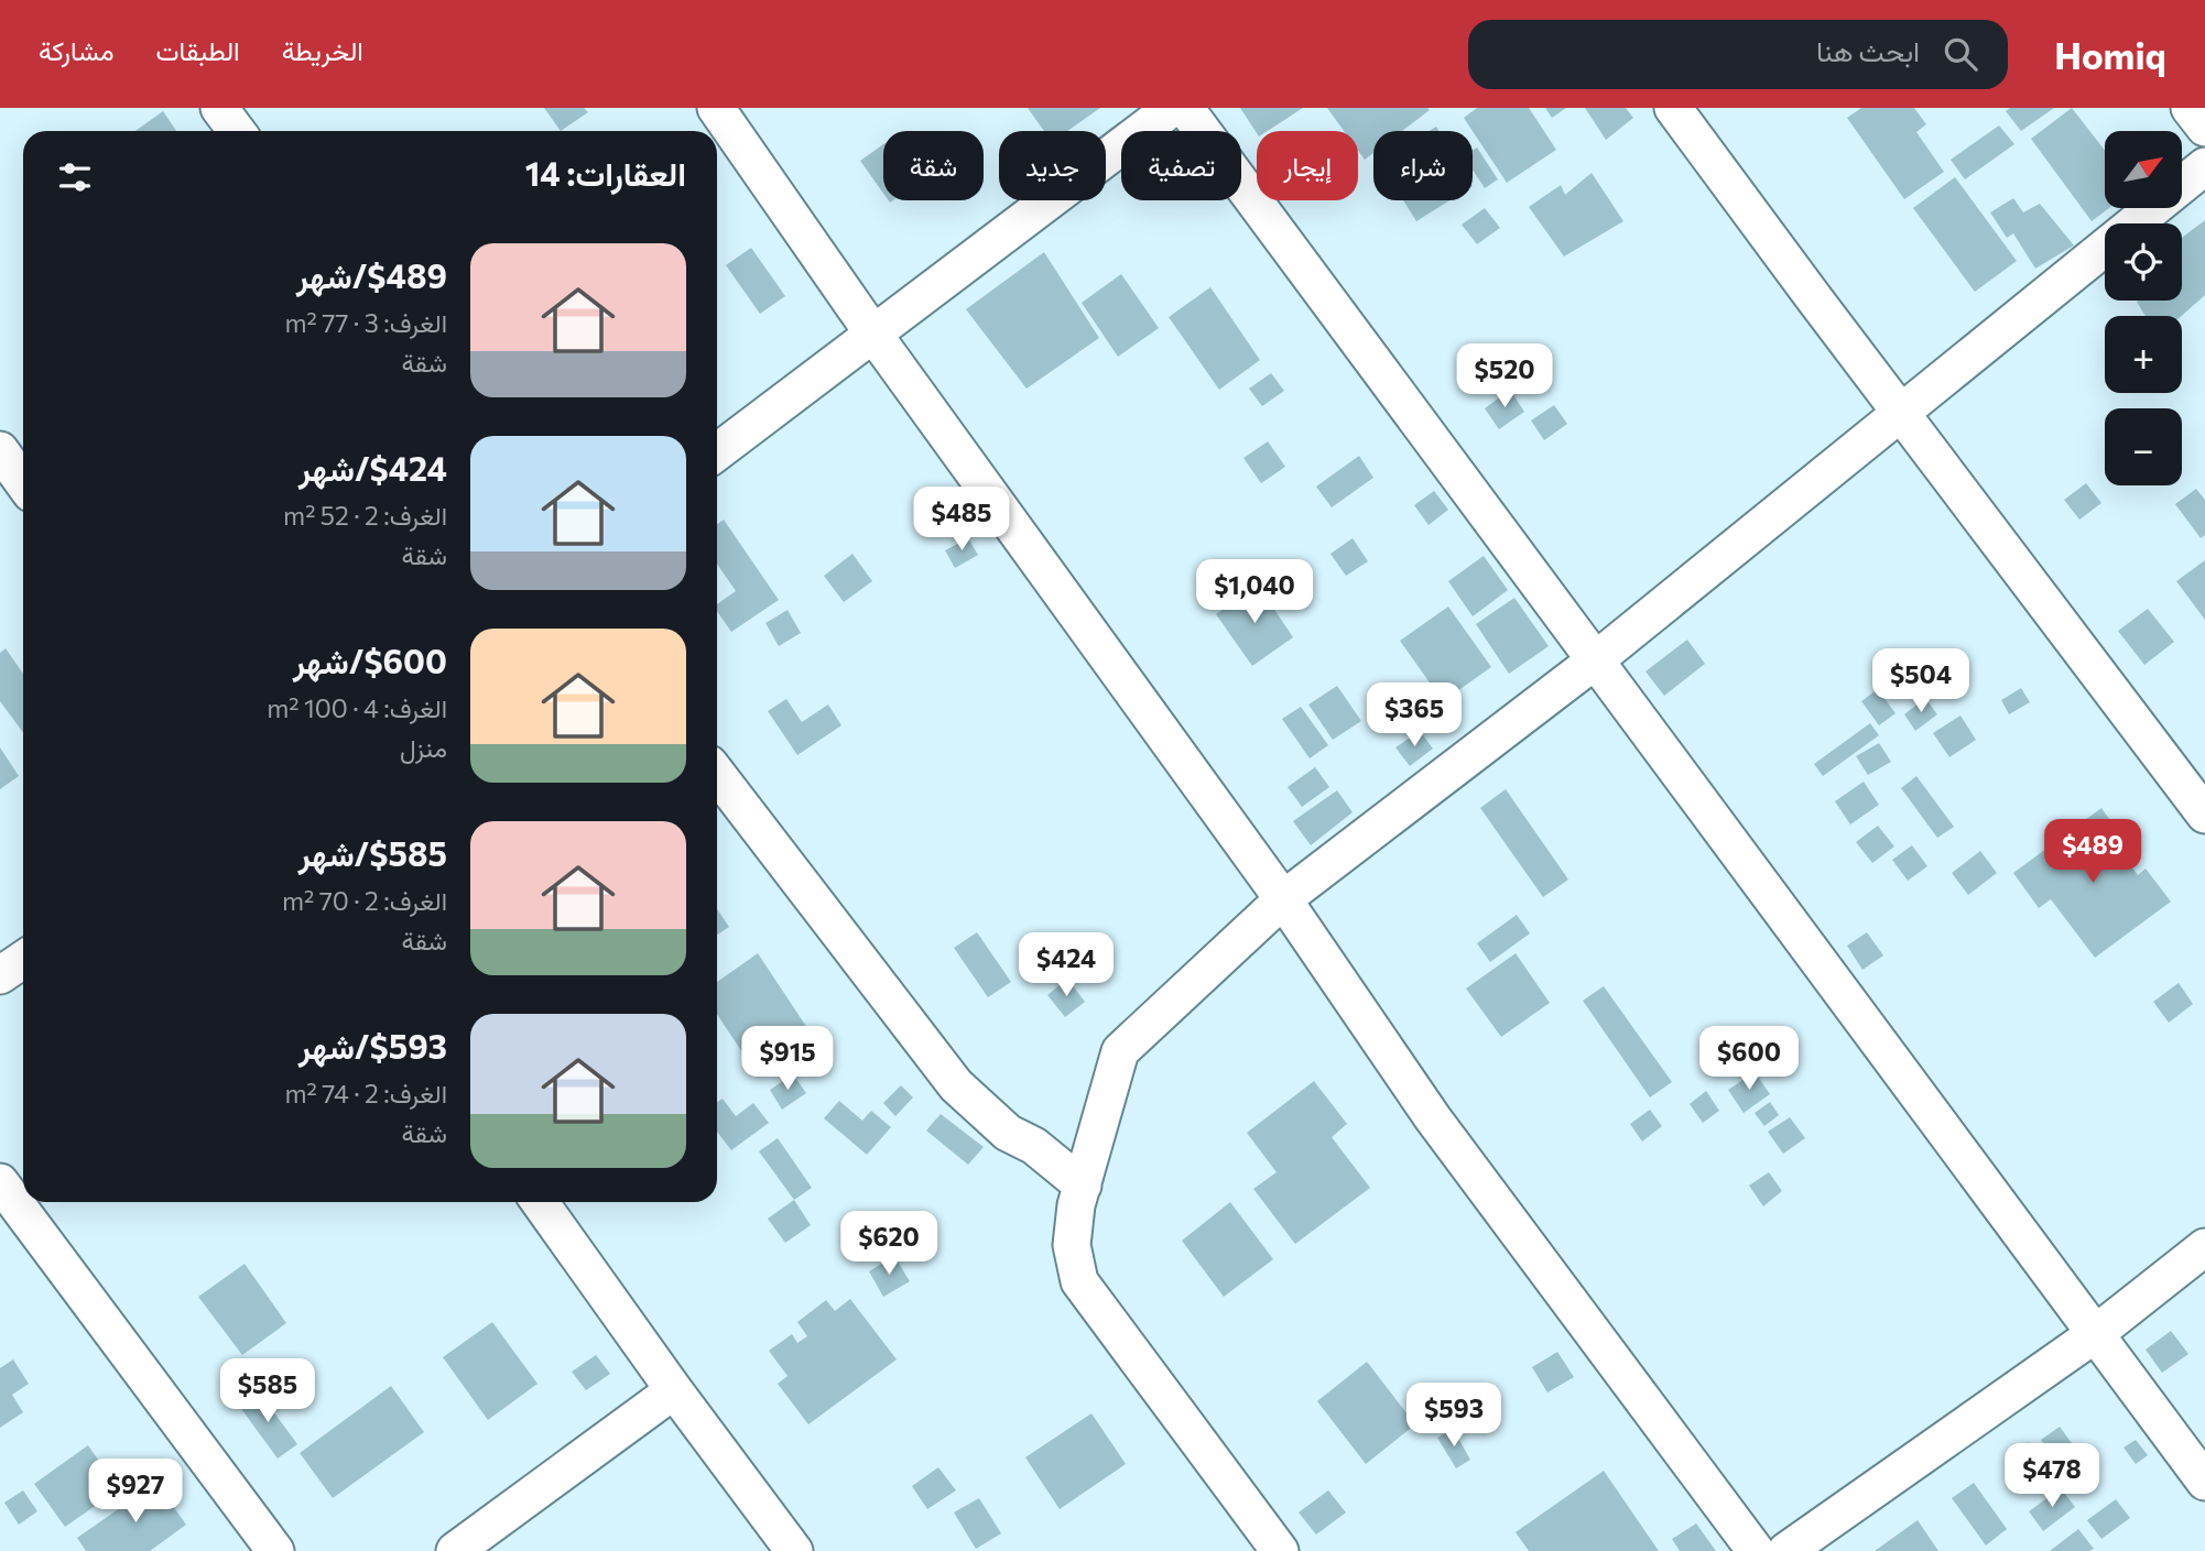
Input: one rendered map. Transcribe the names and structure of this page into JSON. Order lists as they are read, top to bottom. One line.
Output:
{"north":"top right","page":{"header":"Homiq","search":"ابحث هنا","nav":["الخريطة","الطبقات","مشاركة"],"map_buttons":["+","−"],"chip":["شراء","إيجار","تصفية","جديد","شقة"],"heading":"العقارات: 14","list":[{"name":"$489/شهر","note":"الغرف: 3 · 77 m² · شقة"},{"name":"$424/شهر","note":"الغرف: 2 · 52 m² · شقة"},{"name":"$600/شهر","note":"الغرف: 4 · 100 m² · منزل"},{"name":"$585/شهر","note":"الغرف: 2 · 70 m² · شقة"},{"name":"$593/شهر","note":"الغرف: 2 · 74 m² · شقة"}],"price":["$520","$485","$1,040","$504","$365","$489","$424","$915","$600","$620","$585","$593","$478","$927"]}}
